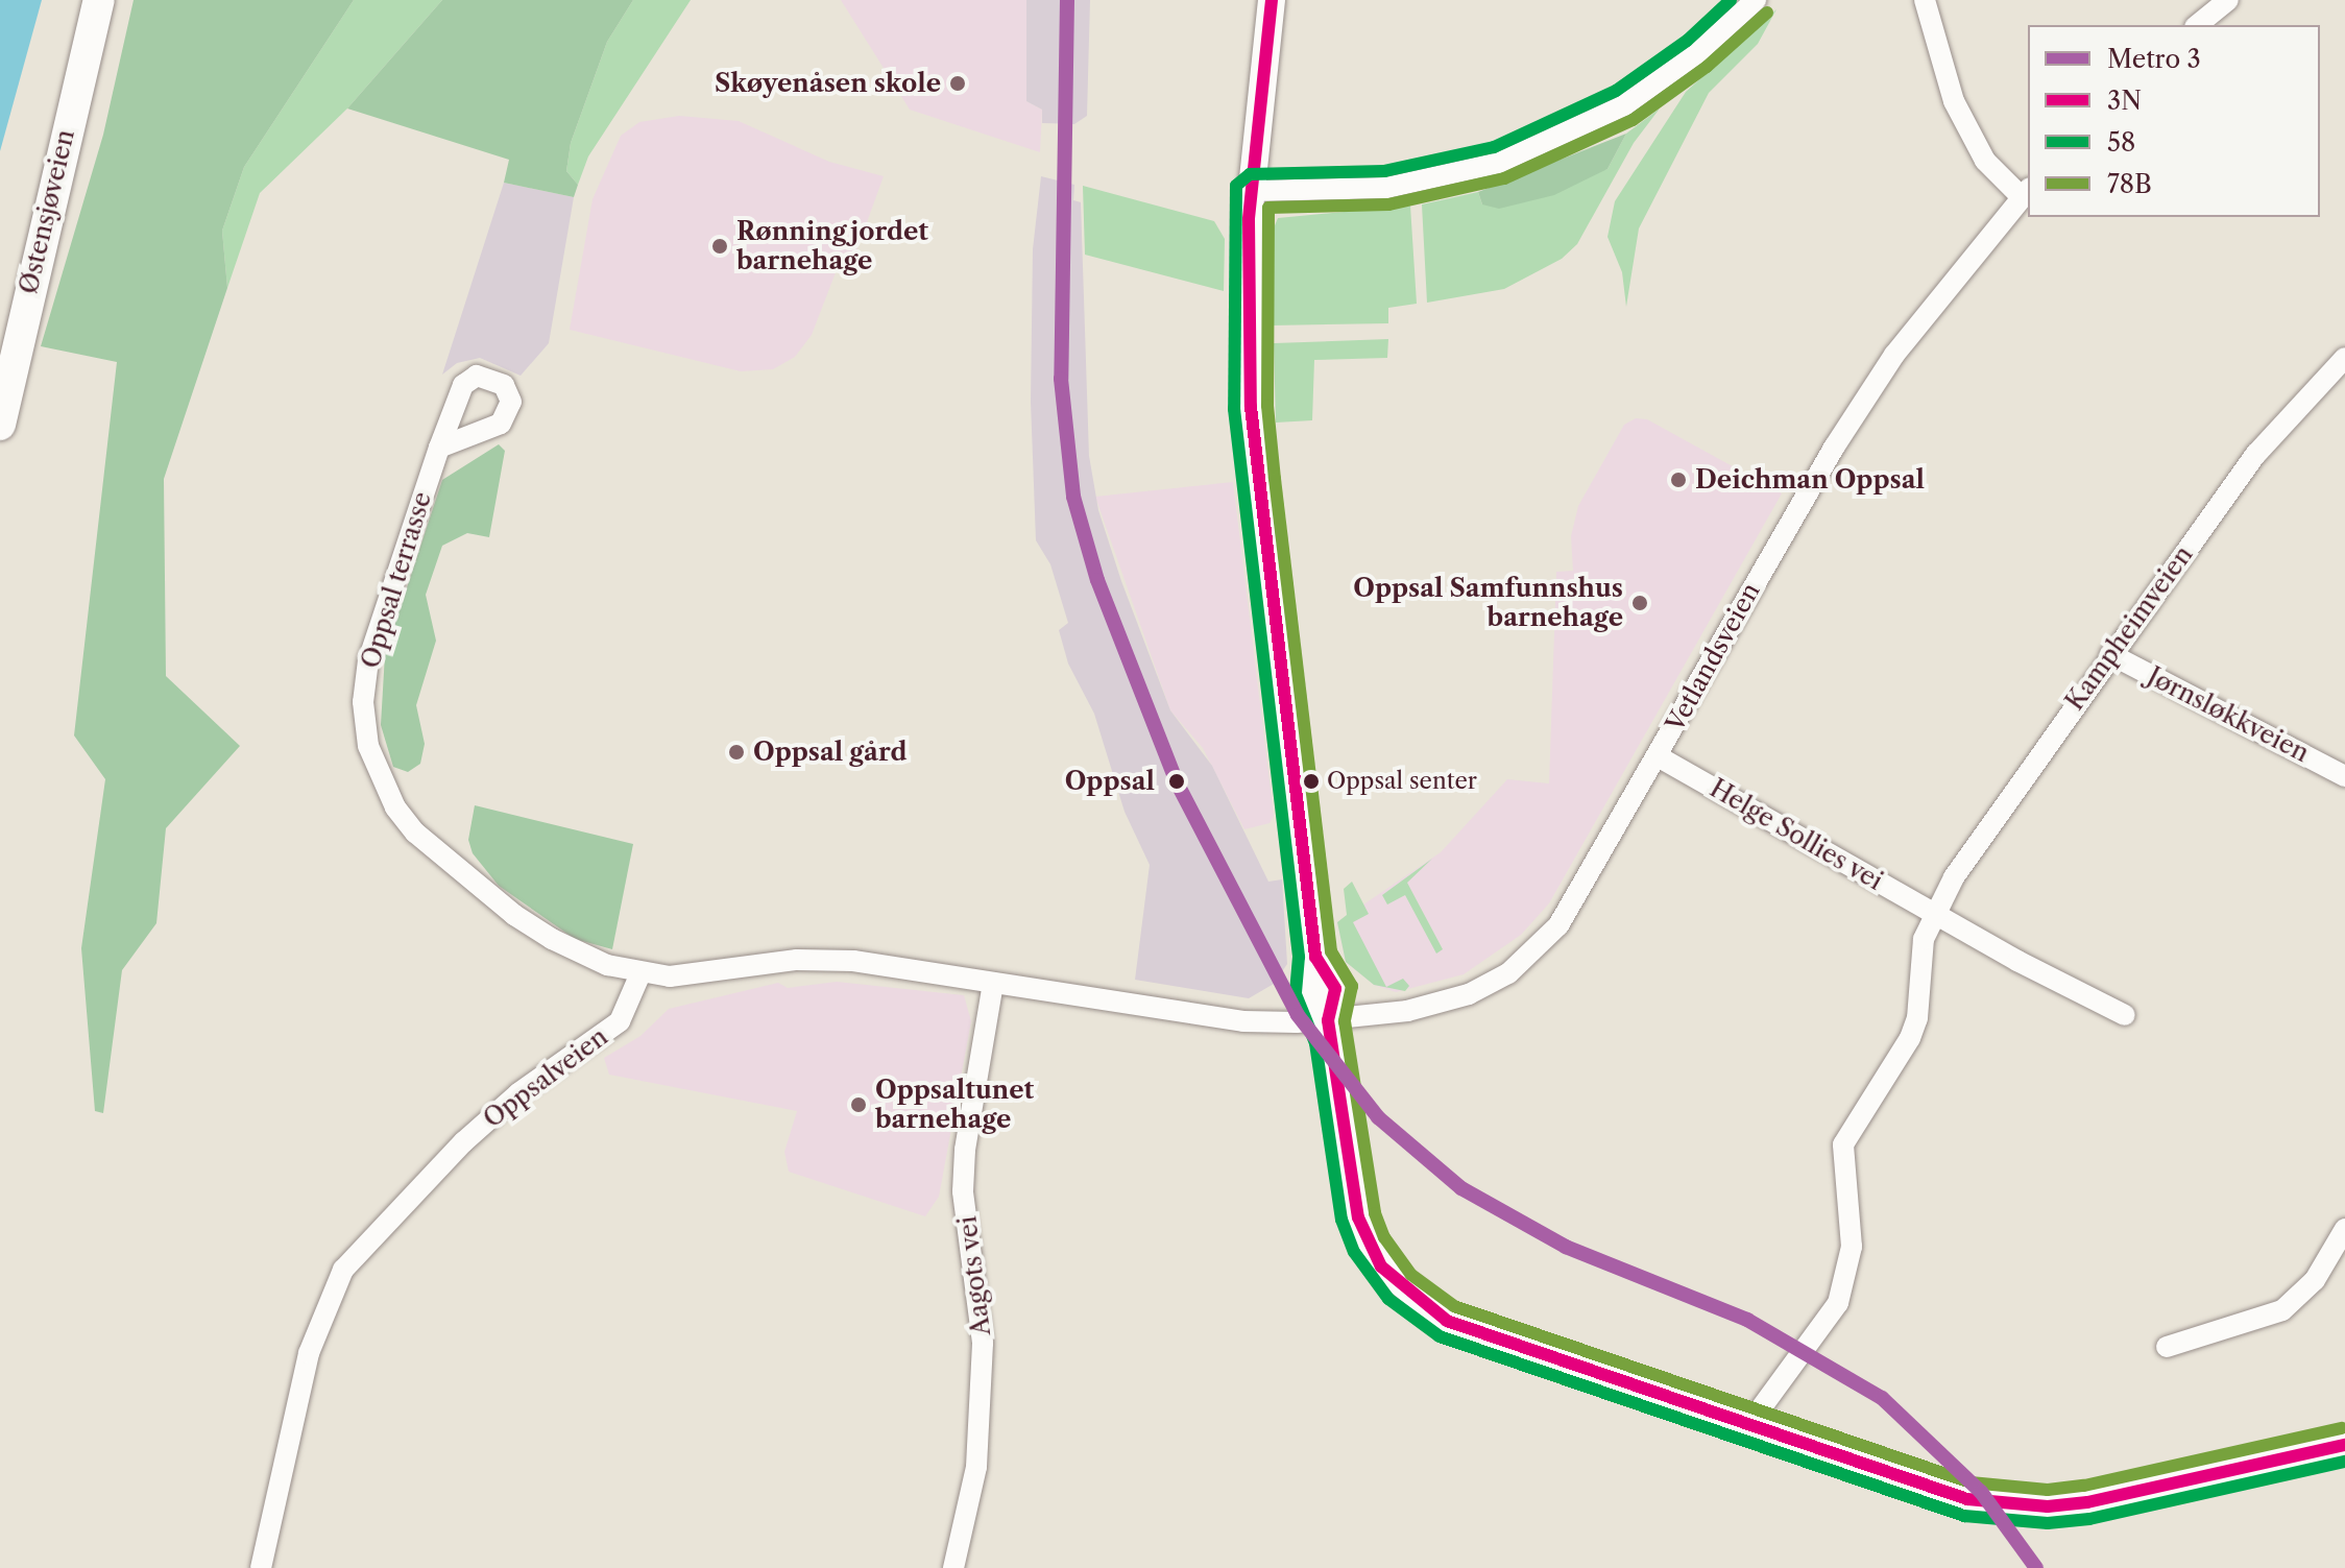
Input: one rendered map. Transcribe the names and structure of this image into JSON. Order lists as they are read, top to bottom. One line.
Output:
{"streets":{"main road":["Østensjøveien"],"street":["Oppsal terrasse","Kampheimveien","Vetlandsveien","Jørnsløkkveien","Helge Sollies vei","Oppsalveien","Aagots vei"]},"crossings":[["Oppsal terrasse","Oppsalveien"],["Kampheimveien","Jørnsløkkveien"],["Kampheimveien","Helge Sollies vei"],["Vetlandsveien","Helge Sollies vei"]],"places":["Skøyenåsen skole","Rønningjordet barnehage","Deichman Oppsal","Oppsal Samfunnshus barnehage","Oppsal gård","Oppsal","Oppsal senter","Oppsaltunet barnehage"],"lines":["metro line 3","transit line 3N","transit line 58","transit line 78B"],"legend":["Metro 3","3N","58","78B"]}
